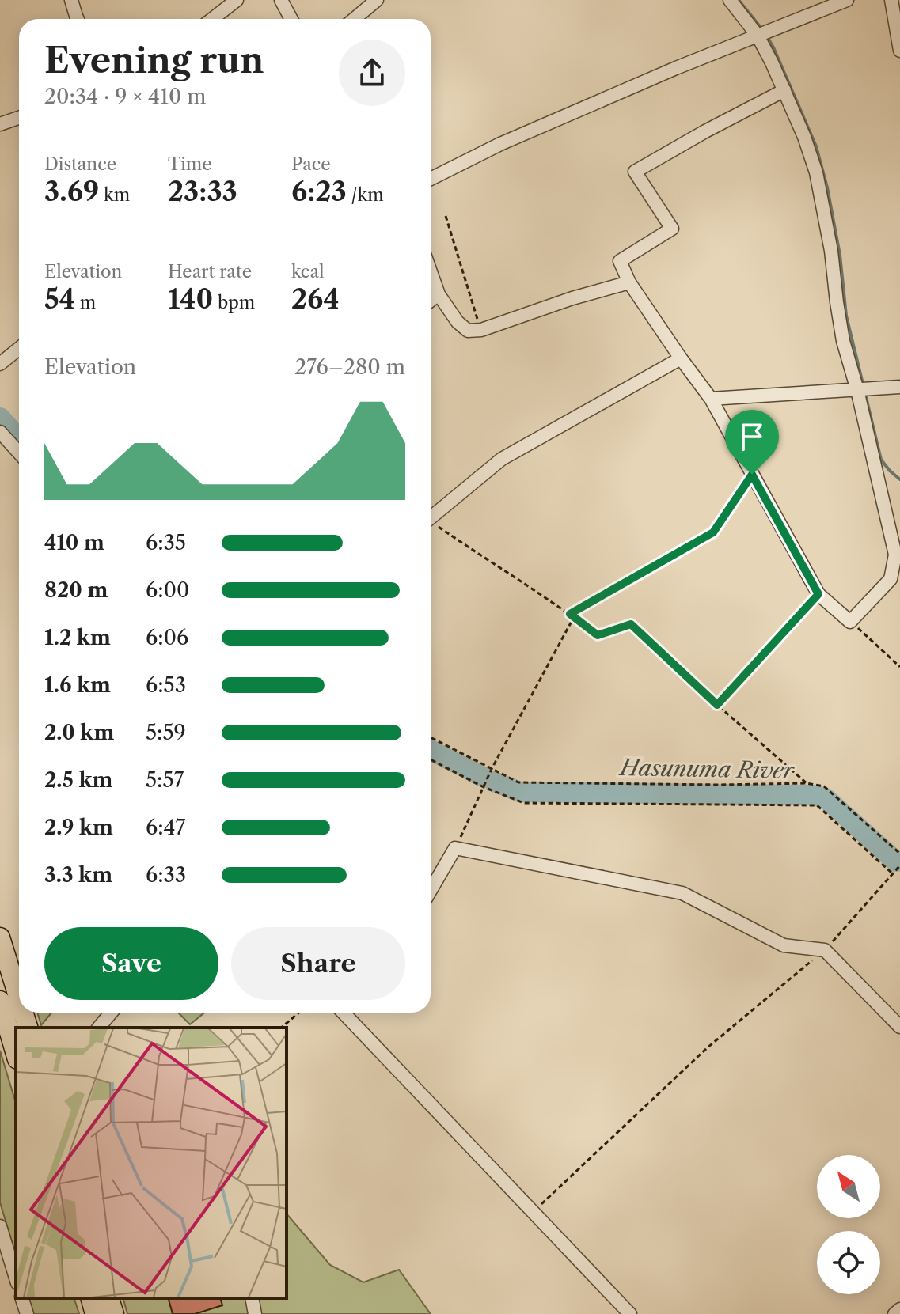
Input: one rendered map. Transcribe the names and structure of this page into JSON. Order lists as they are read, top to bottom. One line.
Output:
{"water":["Hasunuma River"],"north":"top left","page":{"heading":["Evening run","20:34 · 9 × 410 m"],"stats":[["Distance","3.69 km"],["Time","23:33"],["Pace","6:23 /km"],["Elevation","54 m"],["Heart rate","140 bpm"],["kcal","264"]],"chart":["Elevation","276–280 m"],"list":[{"name":"410 m","note":"6:35"},{"name":"820 m","note":"6:00"},{"name":"1.2 km","note":"6:06"},{"name":"1.6 km","note":"6:53"},{"name":"2.0 km","note":"5:59"},{"name":"2.5 km","note":"5:57"},{"name":"2.9 km","note":"6:47"},{"name":"3.3 km","note":"6:33"}],"buttons":["Save","Share"]}}
